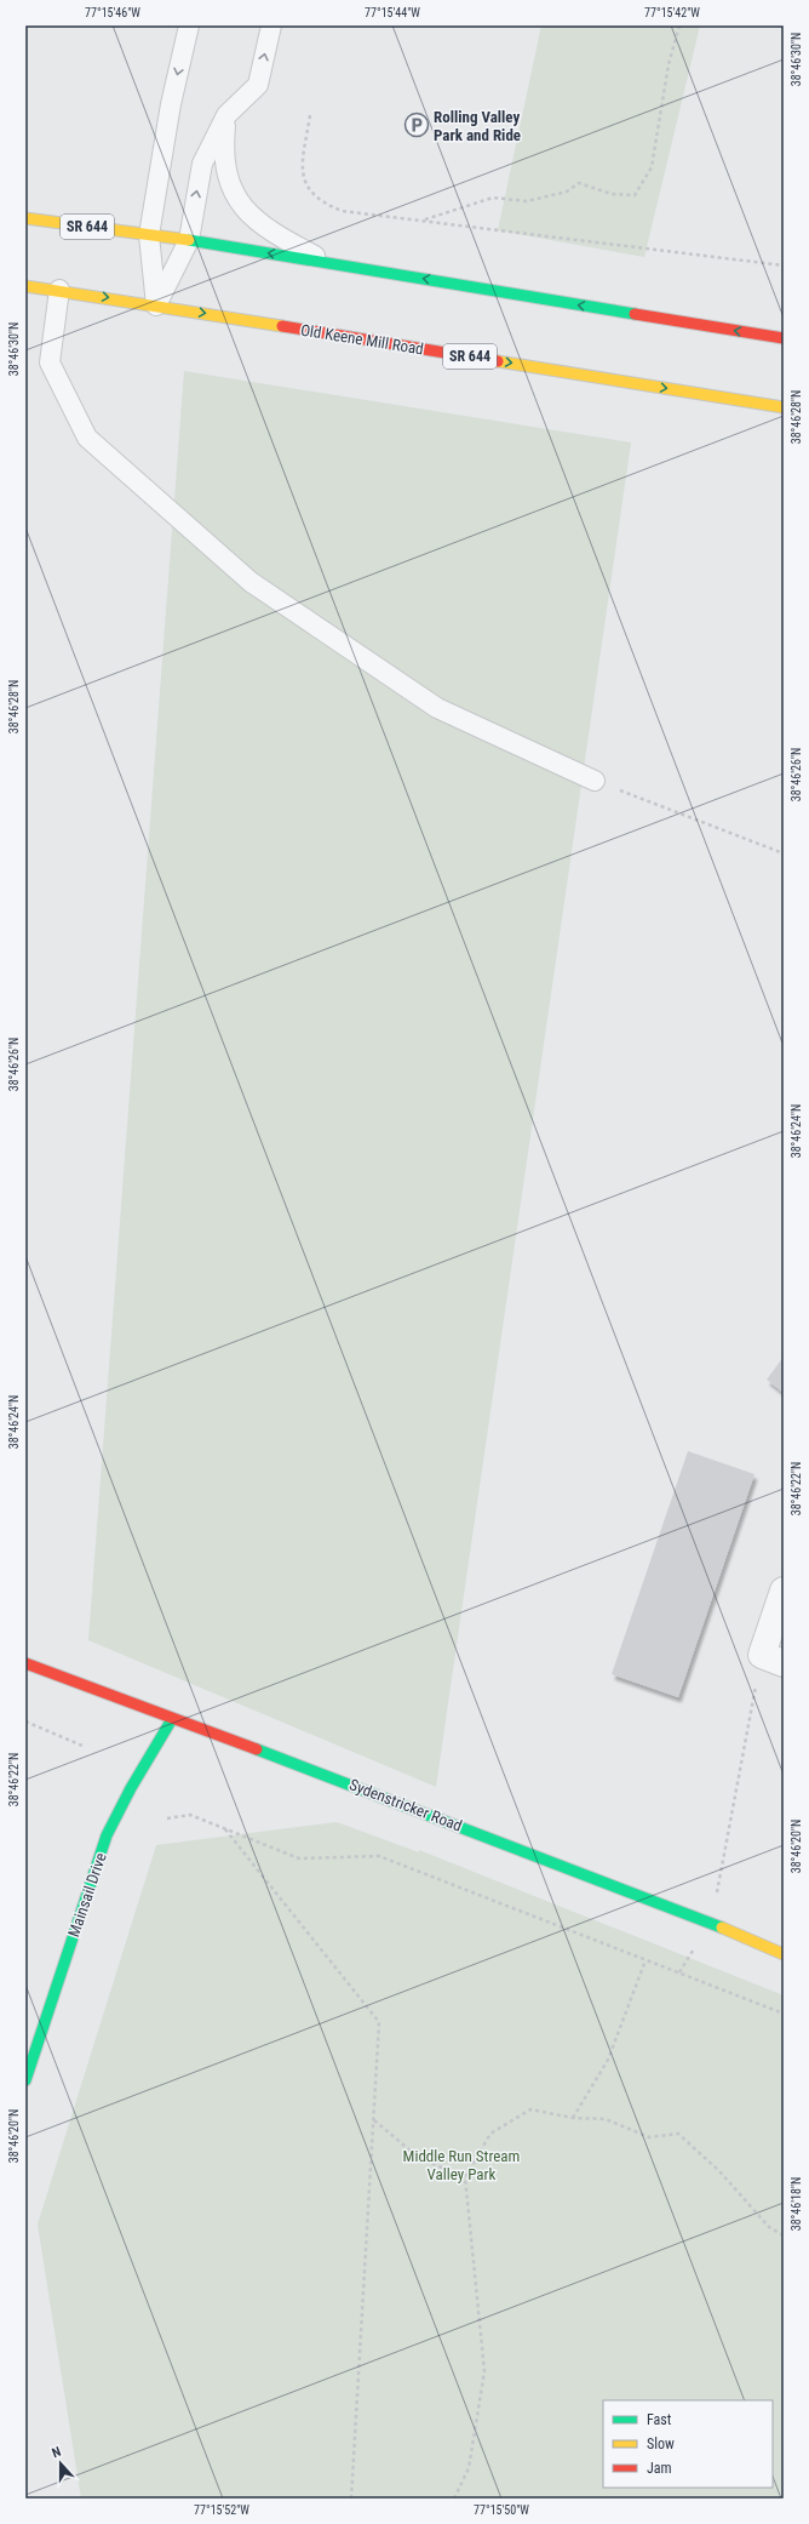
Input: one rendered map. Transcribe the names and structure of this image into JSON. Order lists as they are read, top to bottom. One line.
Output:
{"streets":{"main road":["SR 644","Old Keene Mill Road","Sydenstricker Road","Mainsail Drive"]},"crossings":[["Sydenstricker Road","Mainsail Drive"]],"parks":["Middle Run Stream Valley Park"],"places":{"parking":["Rolling Valley Park and Ride"]},"legend":["Fast","Slow","Jam"],"north":"top","coordinates":["77°15'46\"W","77°15'44\"W","77°15'42\"W","38°46'30\"N","38°46'28\"N","38°46'26\"N","38°46'24\"N","38°46'22\"N","38°46'20\"N","38°46'18\"N","77°15'52\"W","77°15'50\"W"]}
